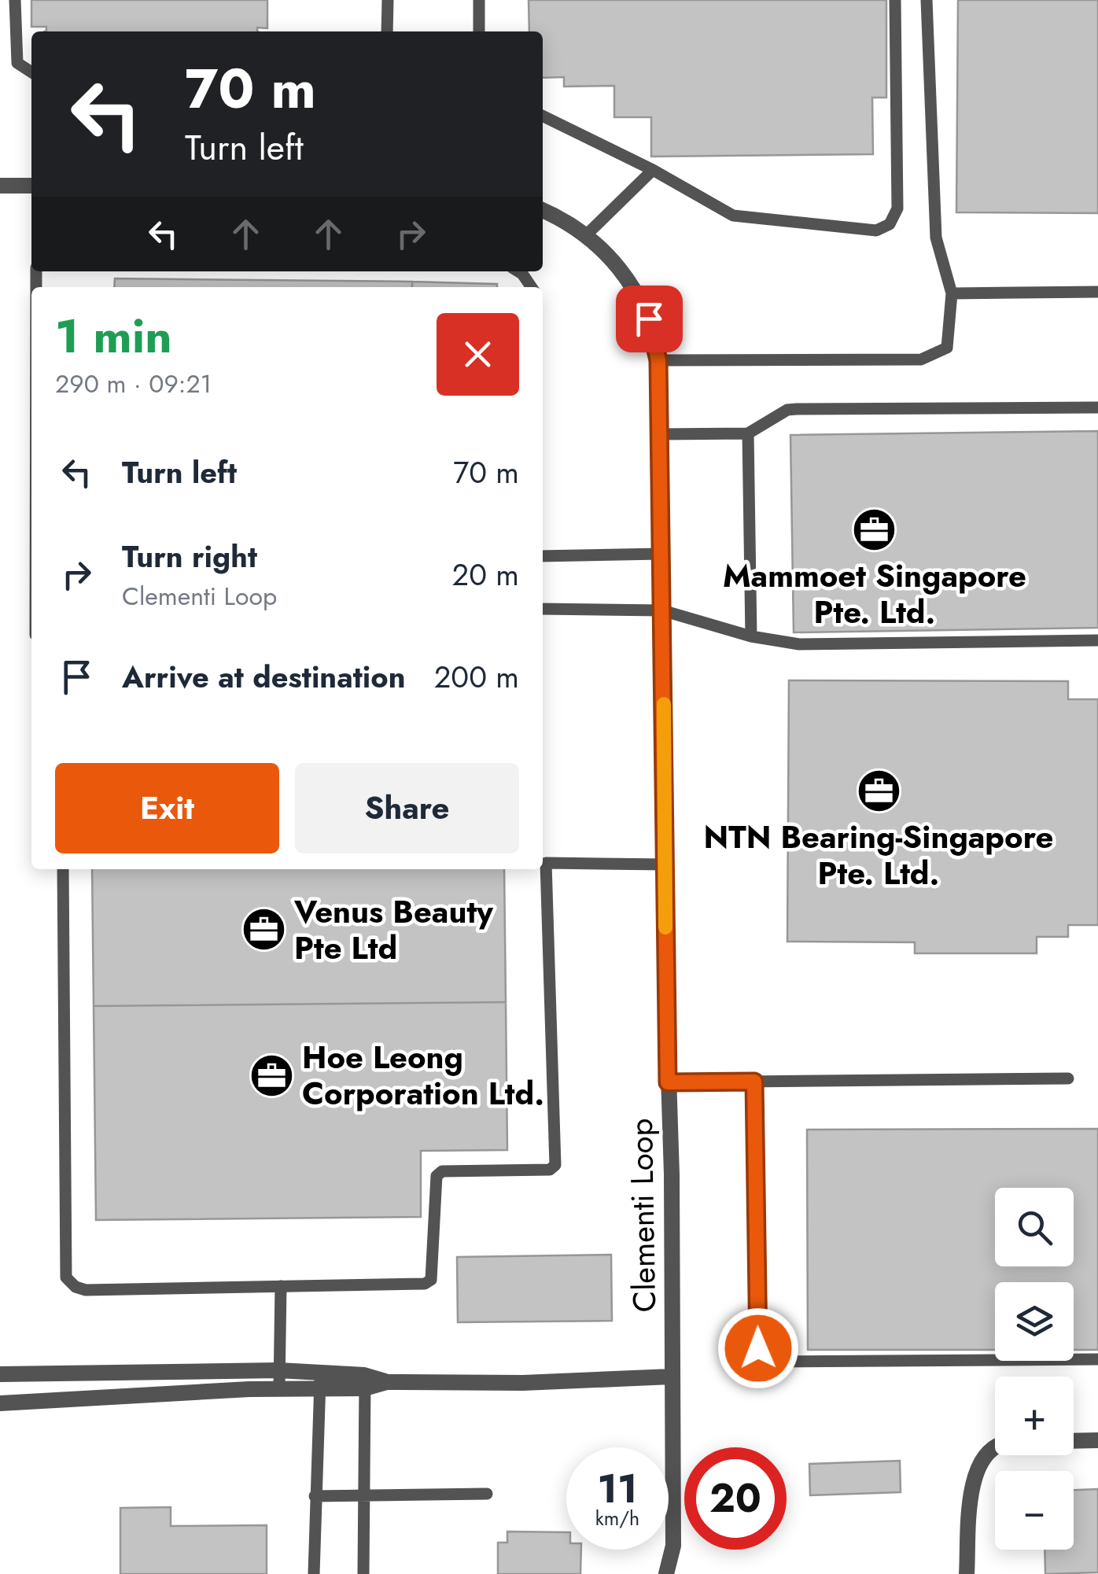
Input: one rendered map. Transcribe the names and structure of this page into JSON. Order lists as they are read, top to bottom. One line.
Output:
{"streets":{"street":["Clementi Loop"]},"places":{"office":["Mammoet Singapore Pte. Ltd.","NTN Bearing-Singapore Pte. Ltd.","Venus Beauty Pte Ltd","Hoe Leong Corporation Ltd."]},"page":{"turn":["70 m","Turn left"],"heading":["1 min","290 m · 09:21"],"list":[{"name":"Turn left","value":"70 m"},{"name":"Turn right","note":"Clementi Loop","value":"20 m"},{"name":"Arrive at destination","value":"200 m"}],"buttons":["Exit","Share"],"map_buttons":["+","−"],"speed":"11 km/h","limit":"20"}}
